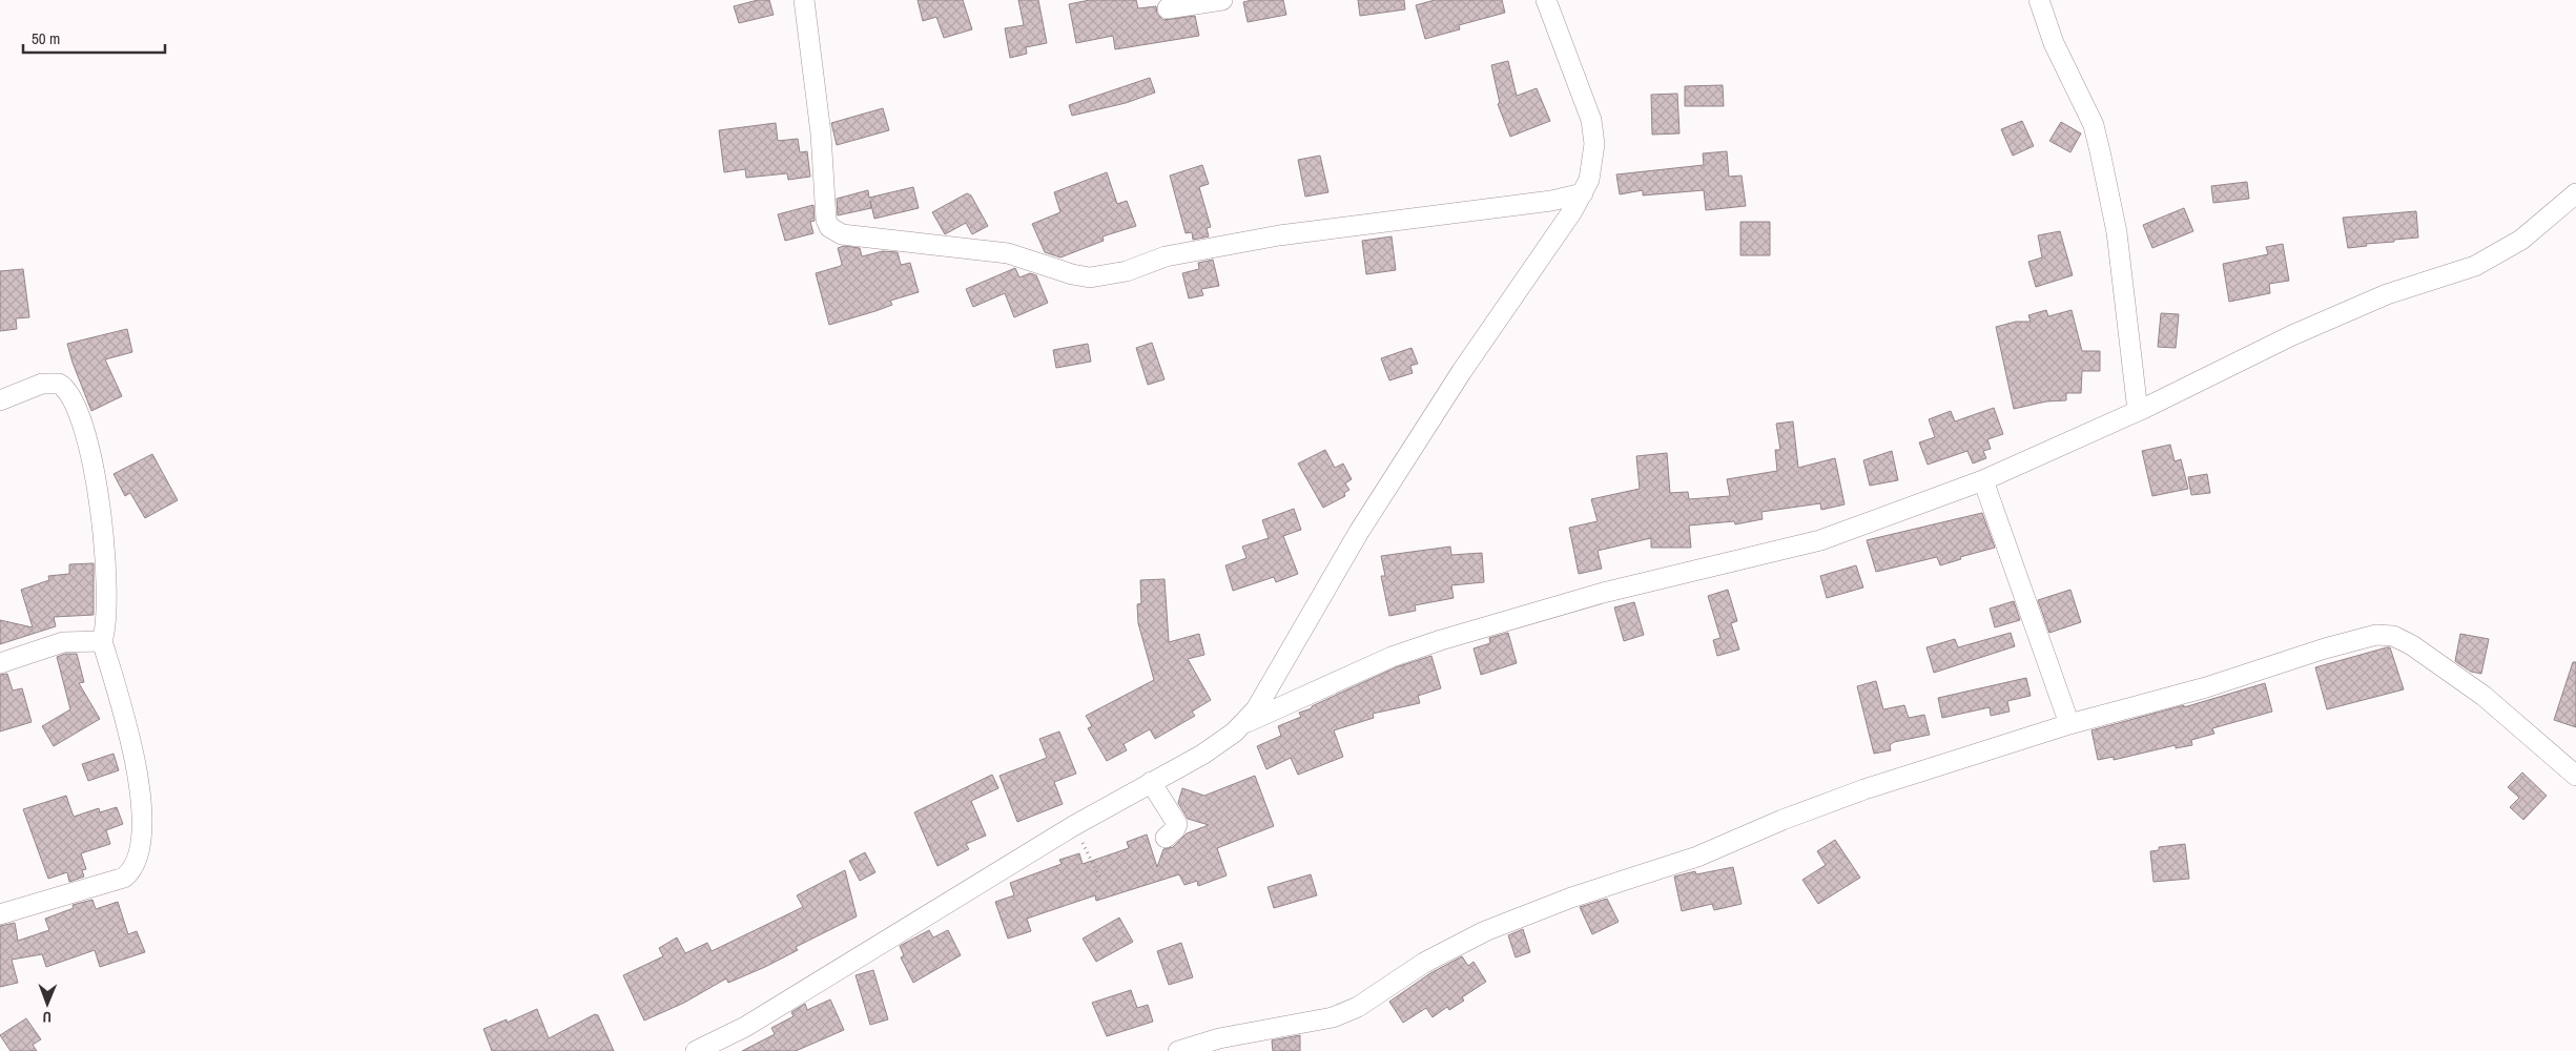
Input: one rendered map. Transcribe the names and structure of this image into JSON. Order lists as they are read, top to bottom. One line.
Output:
{"scale_bar":"50 m","north":"bottom"}
